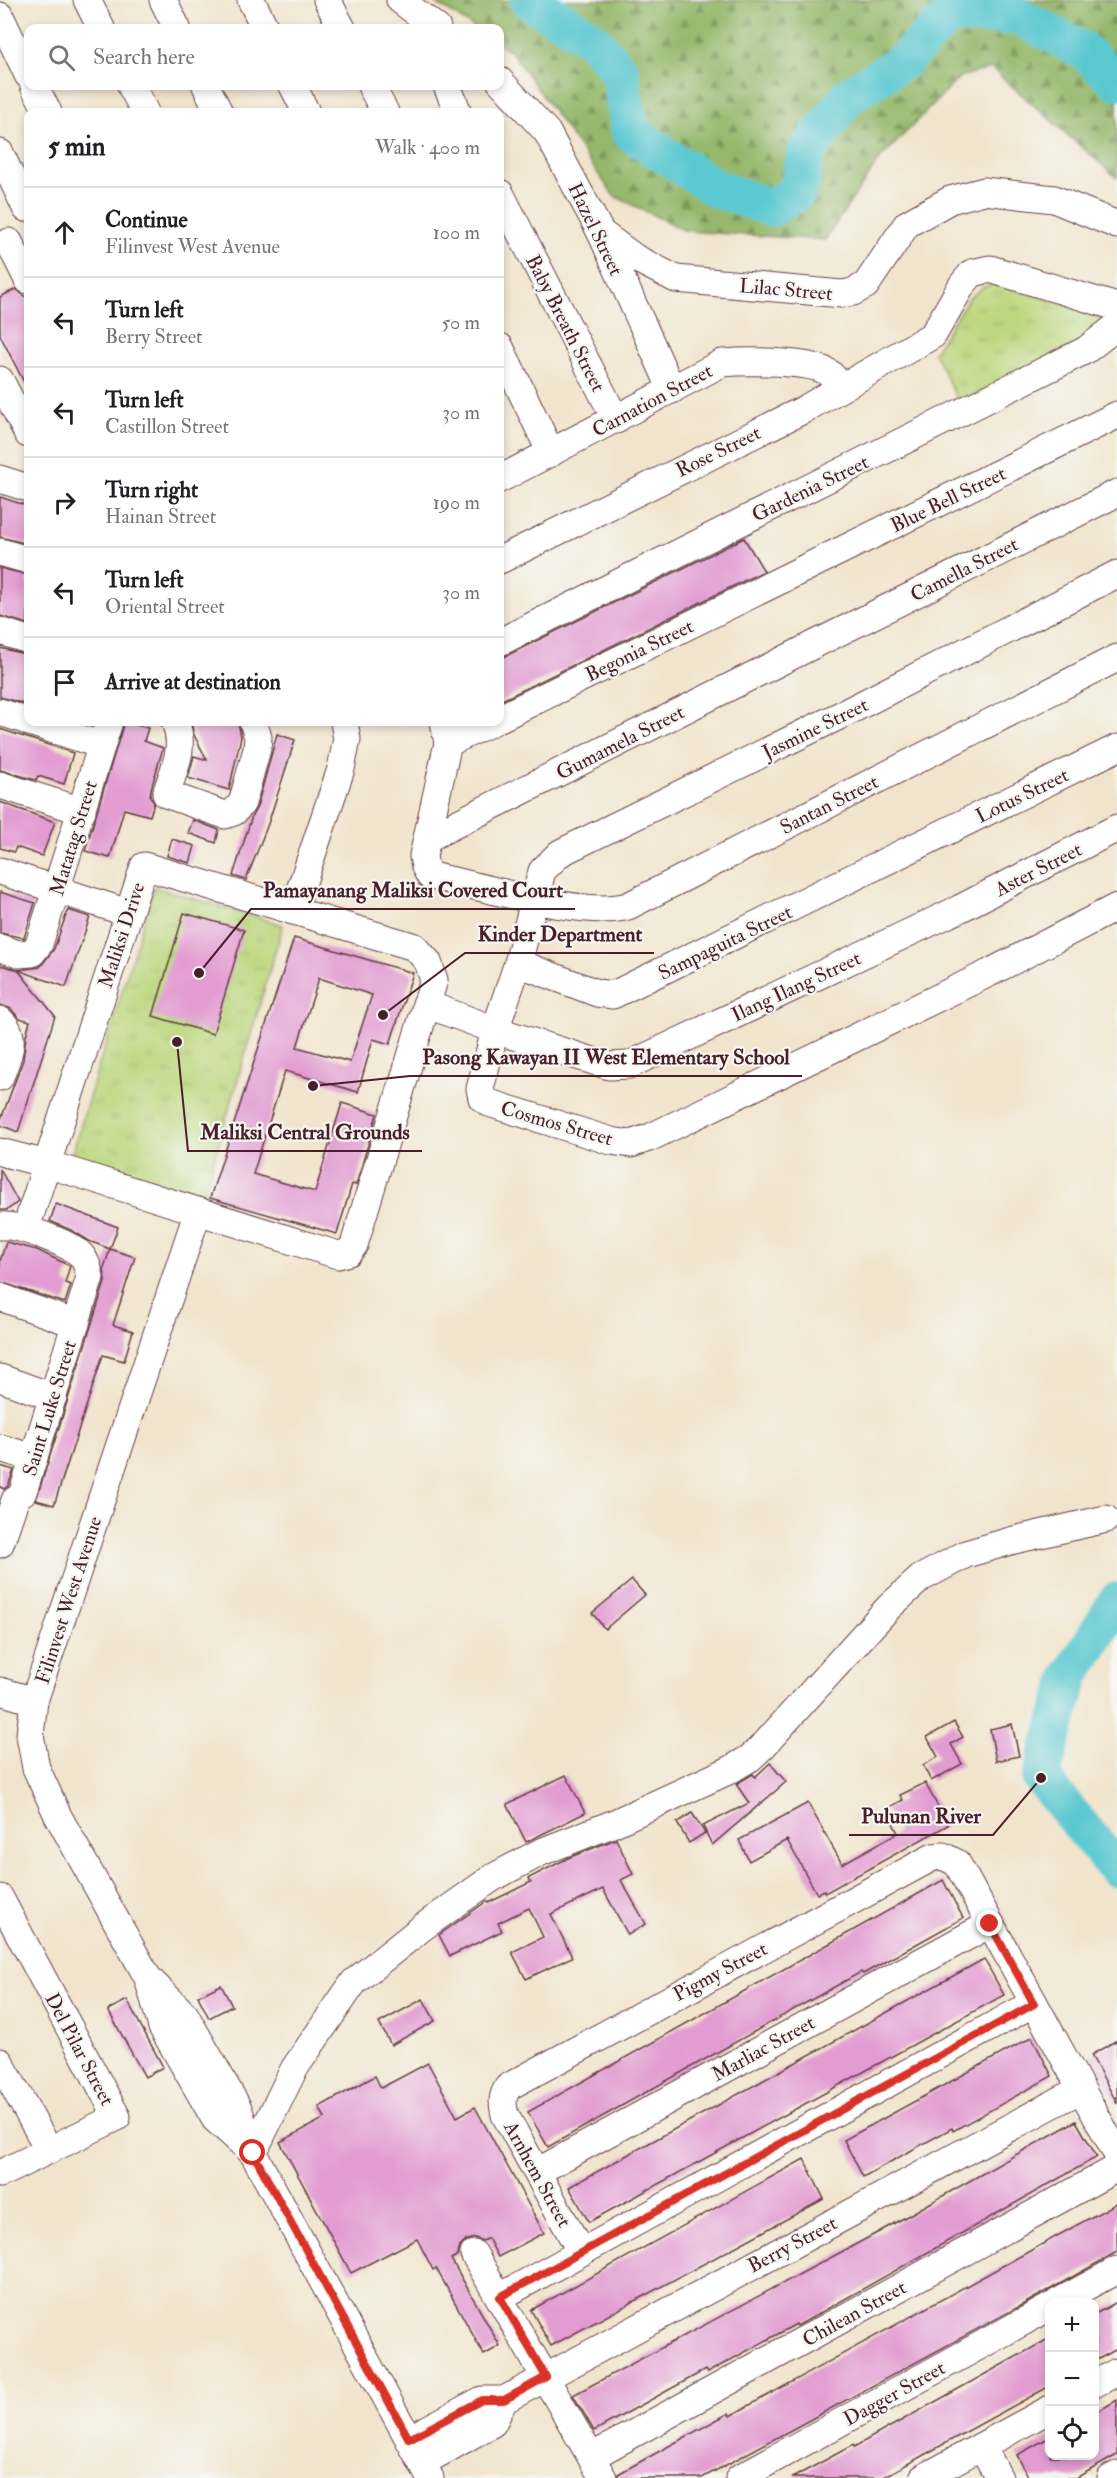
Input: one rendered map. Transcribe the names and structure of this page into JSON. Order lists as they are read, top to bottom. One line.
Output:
{"streets":{"street":["Hazel Street","Lilac Street","Baby Breath Street","Carnation Street","Rose Street","Gardenia Street","Blue Bell Street","Camella Street","Begonia Street","Jasmine Street","Gumamela Street","Lotus Street","Santan Street","Matatag Street","Aster Street","Maliksi Drive","Sampaguita Street","Ilang Ilang Street","Cosmos Street","Saint Luke Street","Filinvest West Avenue","Pigmy Street","Marliac Street","Del Pilar Street","Arnhem Street","Berry Street","Chilean Street","Dagger Street"]},"crossings":[["Hazel Street","Lilac Street"],["Hazel Street","Carnation Street"],["Baby Breath Street","Carnation Street"],["Carnation Street","Rose Street"],["Blue Bell Street","Begonia Street"],["Camella Street","Gumamela Street"],["Jasmine Street","Santan Street"],["Jasmine Street","Sampaguita Street"],["Jasmine Street","Ilang Ilang Street"],["Jasmine Street","Cosmos Street"],["Gumamela Street","Santan Street"],["Lotus Street","Sampaguita Street"],["Aster Street","Ilang Ilang Street"],["Maliksi Drive","Ilang Ilang Street"],["Maliksi Drive","Filinvest West Avenue"],["Ilang Ilang Street","Cosmos Street"],["Filinvest West Avenue","Berry Street"],["Pigmy Street","Marliac Street"],["Pigmy Street","Arnhem Street"],["Marliac Street","Arnhem Street"]],"places":["Pamayanang Maliksi Covered Court","Kinder Department","Maliksi Central Grounds","Pasong Kawayan II West Elementary School","Pulunan River"],"page":{"search":"Search here","heading":["5 min","Walk · 400 m"],"list":[["Continue","Filinvest West Avenue","100 m"],["Turn left","Berry Street","50 m"],["Turn left","Castillon Street","30 m"],["Turn right","Hainan Street","190 m"],["Turn left","Oriental Street","30 m"],"Arrive at destination"],"map_buttons":["+","−"]}}
